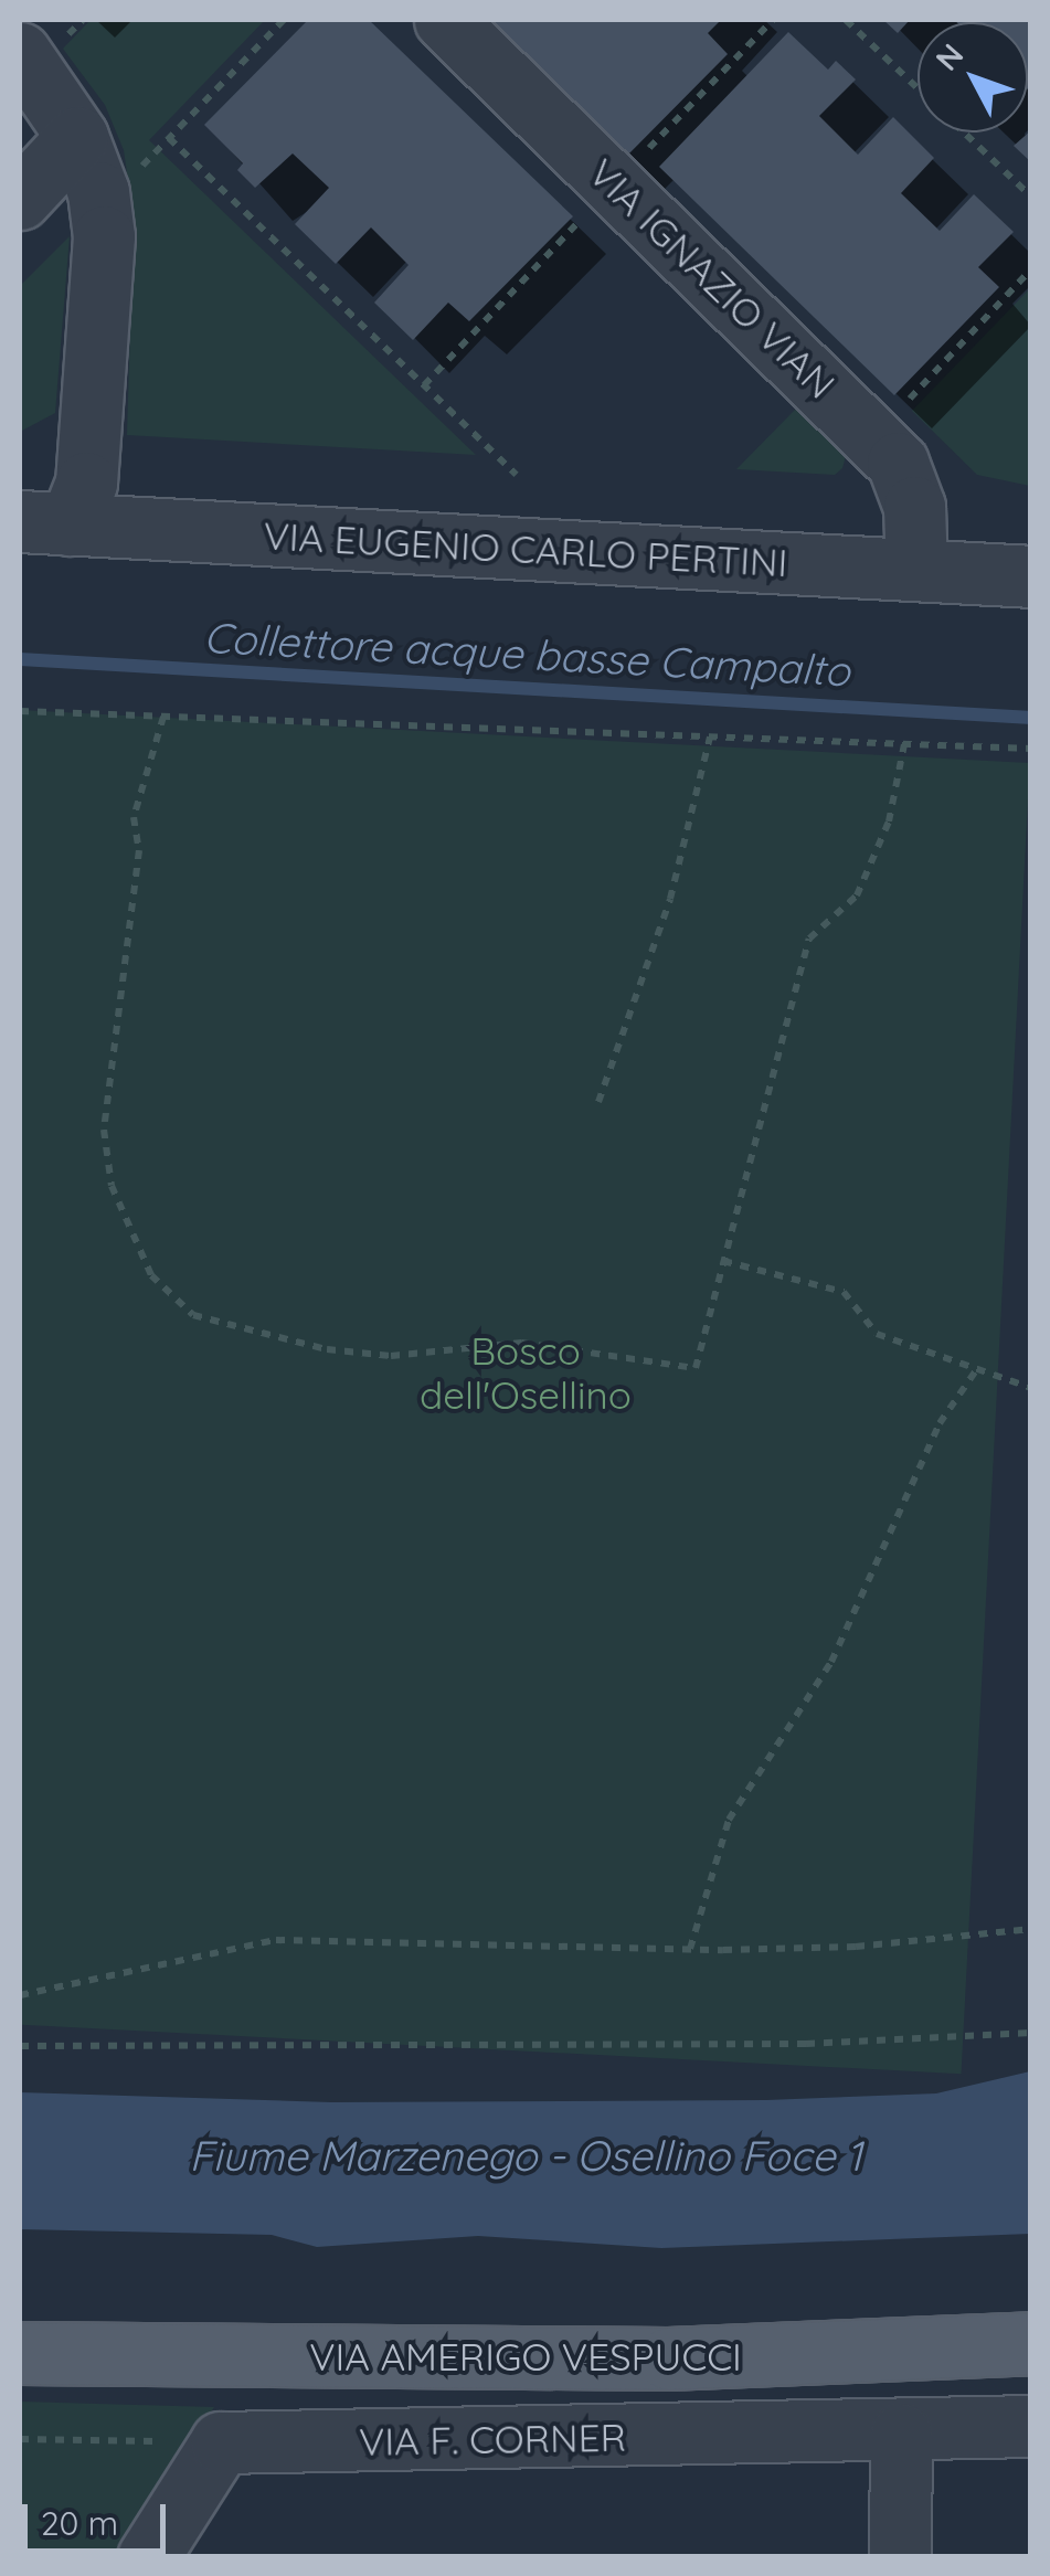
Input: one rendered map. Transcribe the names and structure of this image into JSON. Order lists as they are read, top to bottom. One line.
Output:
{"streets":{"main road":["VIA AMERIGO VESPUCCI"],"street":["VIA IGNAZIO VIAN","VIA EUGENIO CARLO PERTINI","VIA F. CORNER"]},"crossings":[["VIA IGNAZIO VIAN","VIA EUGENIO CARLO PERTINI"]],"water":["Collettore acque basse Campalto","Fiume Marzenego - Osellino Foce 1"],"parks":["Bosco dell'Osellino"],"scale_bar":"20 m","north":"top left"}
